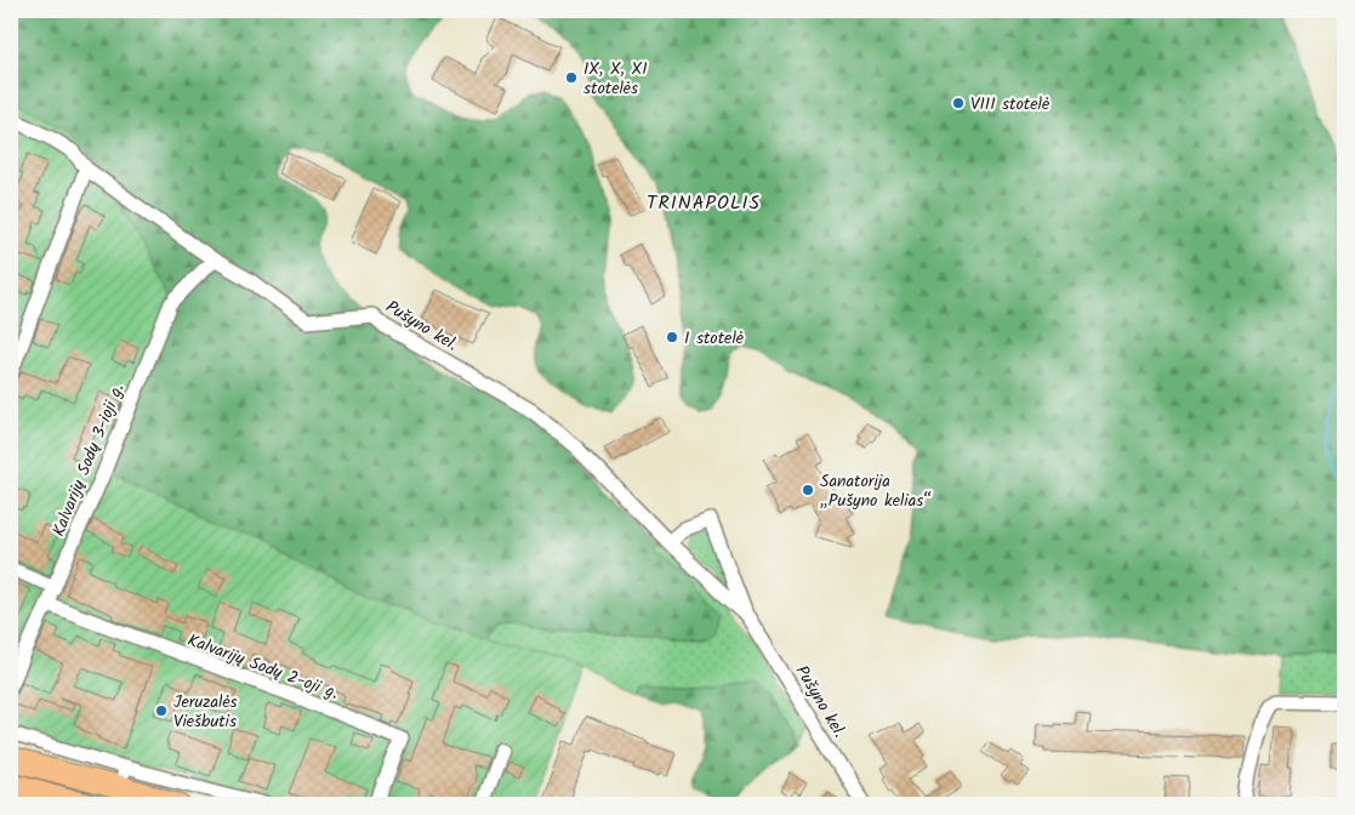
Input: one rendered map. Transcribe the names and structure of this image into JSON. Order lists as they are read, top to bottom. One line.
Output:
{"streets":{"street":["Pušyno kel.","Kalvarijų Sodų 3-ioji g.","Kalvarijų Sodų 2-oji g."]},"crossings":[["Pušyno kel.","Kalvarijų Sodų 3-ioji g."],["Kalvarijų Sodų 3-ioji g.","Kalvarijų Sodų 2-oji g."]],"districts":["TRINAPOLIS"],"places":["IX, X, XI stotelės","VIII stotelė","I stotelė","Sanatorija „Pušyno kelias“","Jeruzalės Viešbutis"]}
